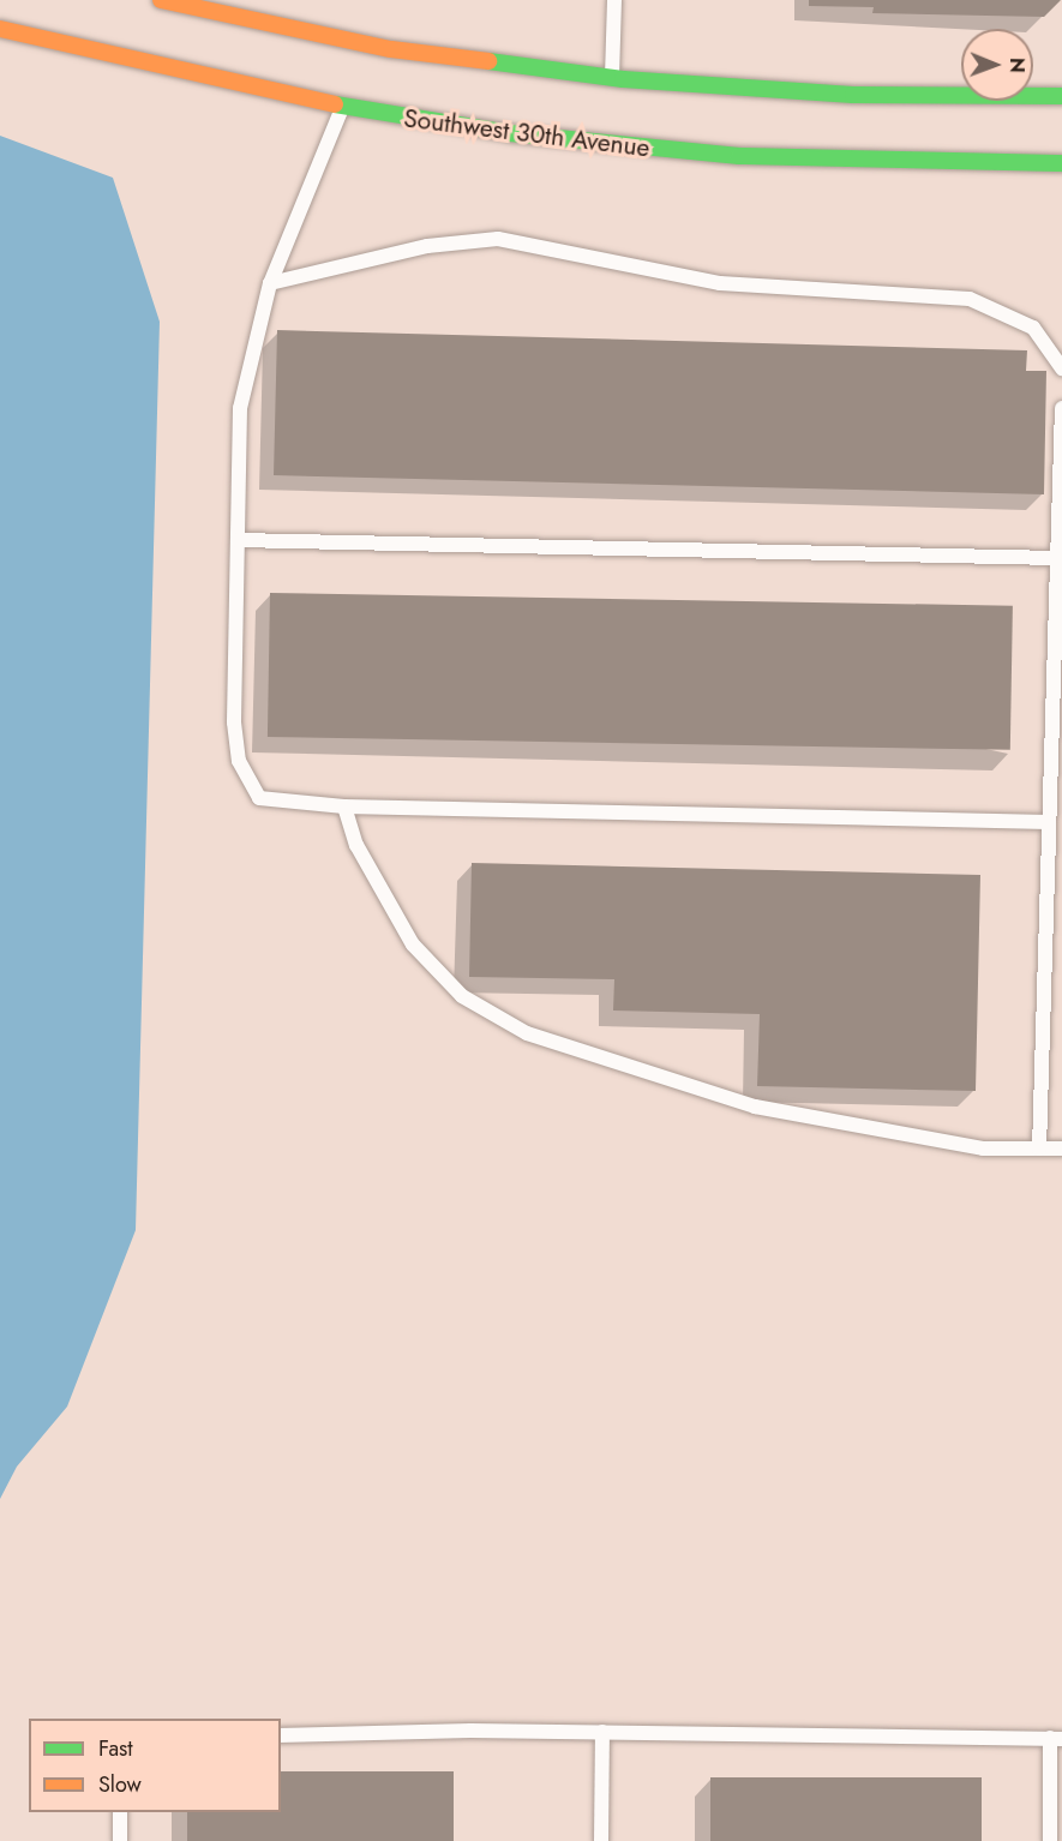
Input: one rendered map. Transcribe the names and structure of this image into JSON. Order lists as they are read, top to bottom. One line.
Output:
{"streets":{"main road":["Southwest 30th Avenue"]},"legend":["Fast","Slow"],"north":"right"}
